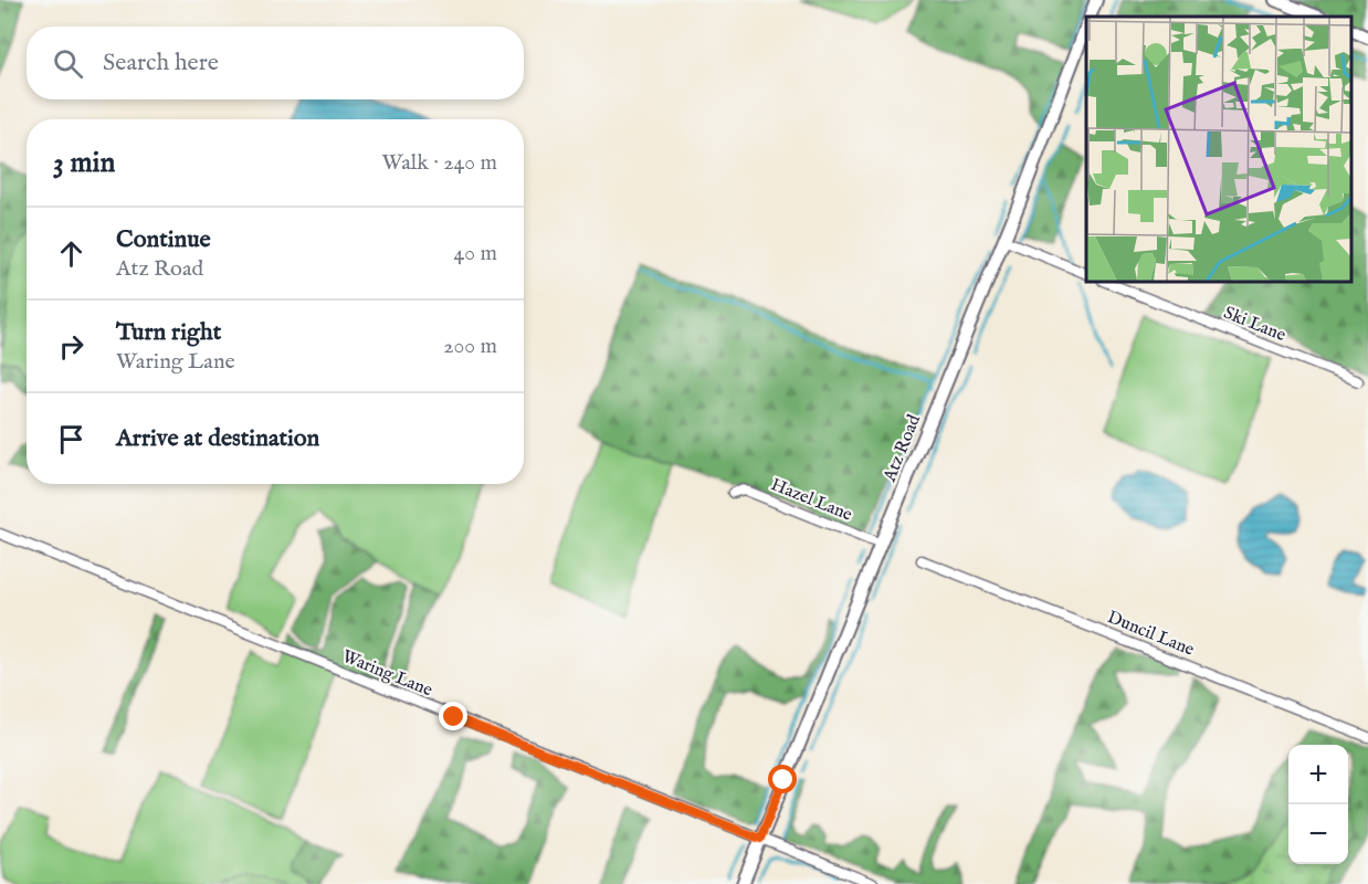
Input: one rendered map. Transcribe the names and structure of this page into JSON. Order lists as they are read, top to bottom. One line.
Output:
{"streets":{"street":["Ski Lane","Atz Road","Hazel Lane","Duncil Lane","Waring Lane"]},"crossings":[["Atz Road","Hazel Lane"],["Atz Road","Waring Lane"]],"page":{"search":"Search here","heading":["3 min","Walk · 240 m"],"list":[["Continue","Atz Road","40 m"],["Turn right","Waring Lane","200 m"],"Arrive at destination"],"map_buttons":["+","−"]}}
